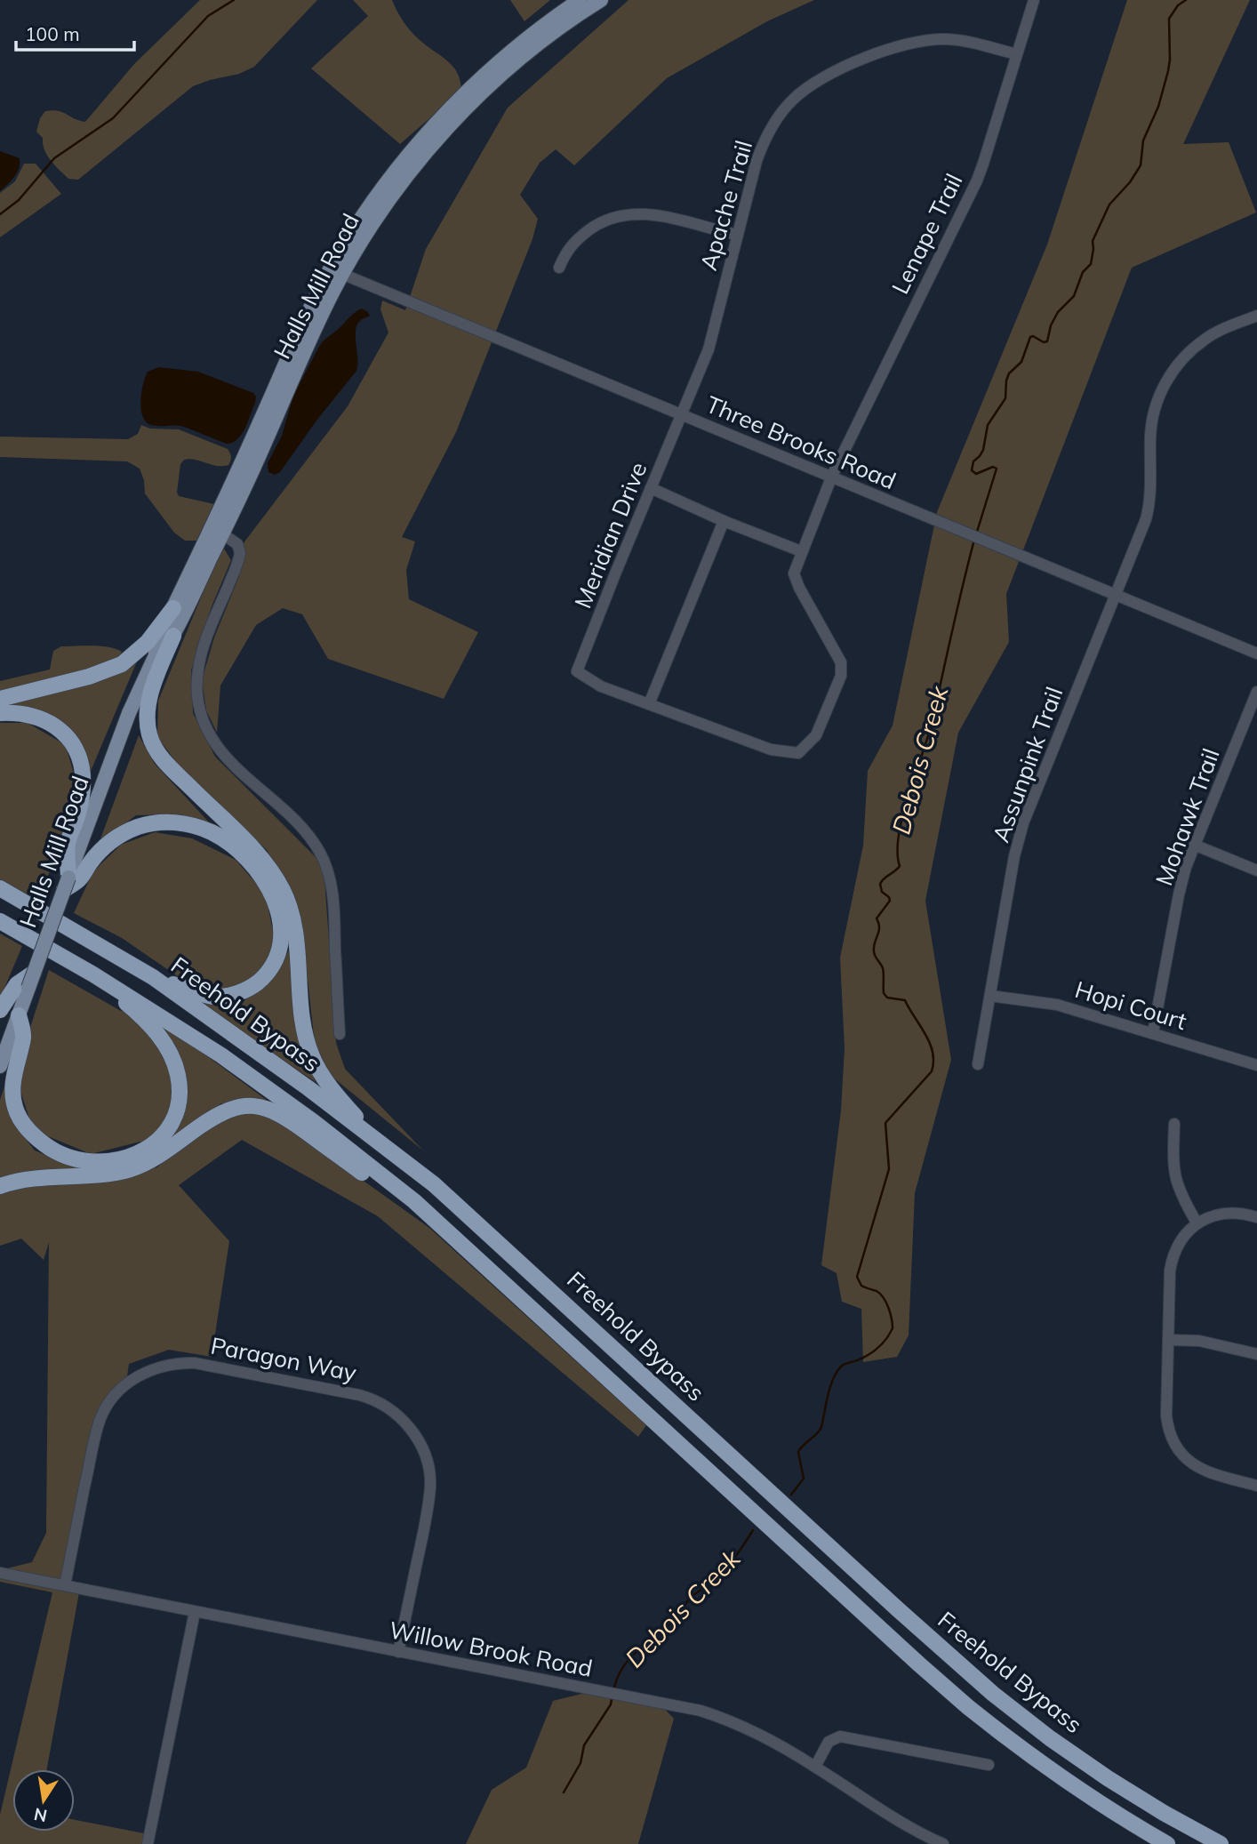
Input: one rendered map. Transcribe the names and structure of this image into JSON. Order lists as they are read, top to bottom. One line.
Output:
{"streets":{"highway":["Freehold Bypass"],"main road":["Halls Mill Road"],"street":["Apache Trail","Lenape Trail","Three Brooks Road","Meridian Drive","Assunpink Trail","Mohawk Trail","Hopi Court","Paragon Way","Willow Brook Road"]},"crossings":[["Apache Trail","Lenape Trail"],["Apache Trail","Three Brooks Road"],["Apache Trail","Meridian Drive"],["Lenape Trail","Three Brooks Road"],["Lenape Trail","Meridian Drive"],["Halls Mill Road","Three Brooks Road"],["Three Brooks Road","Meridian Drive"],["Three Brooks Road","Assunpink Trail"],["Assunpink Trail","Hopi Court"],["Mohawk Trail","Hopi Court"],["Paragon Way","Willow Brook Road"]],"water":["Debois Creek"],"scale_bar":"100 m","north":"bottom"}
